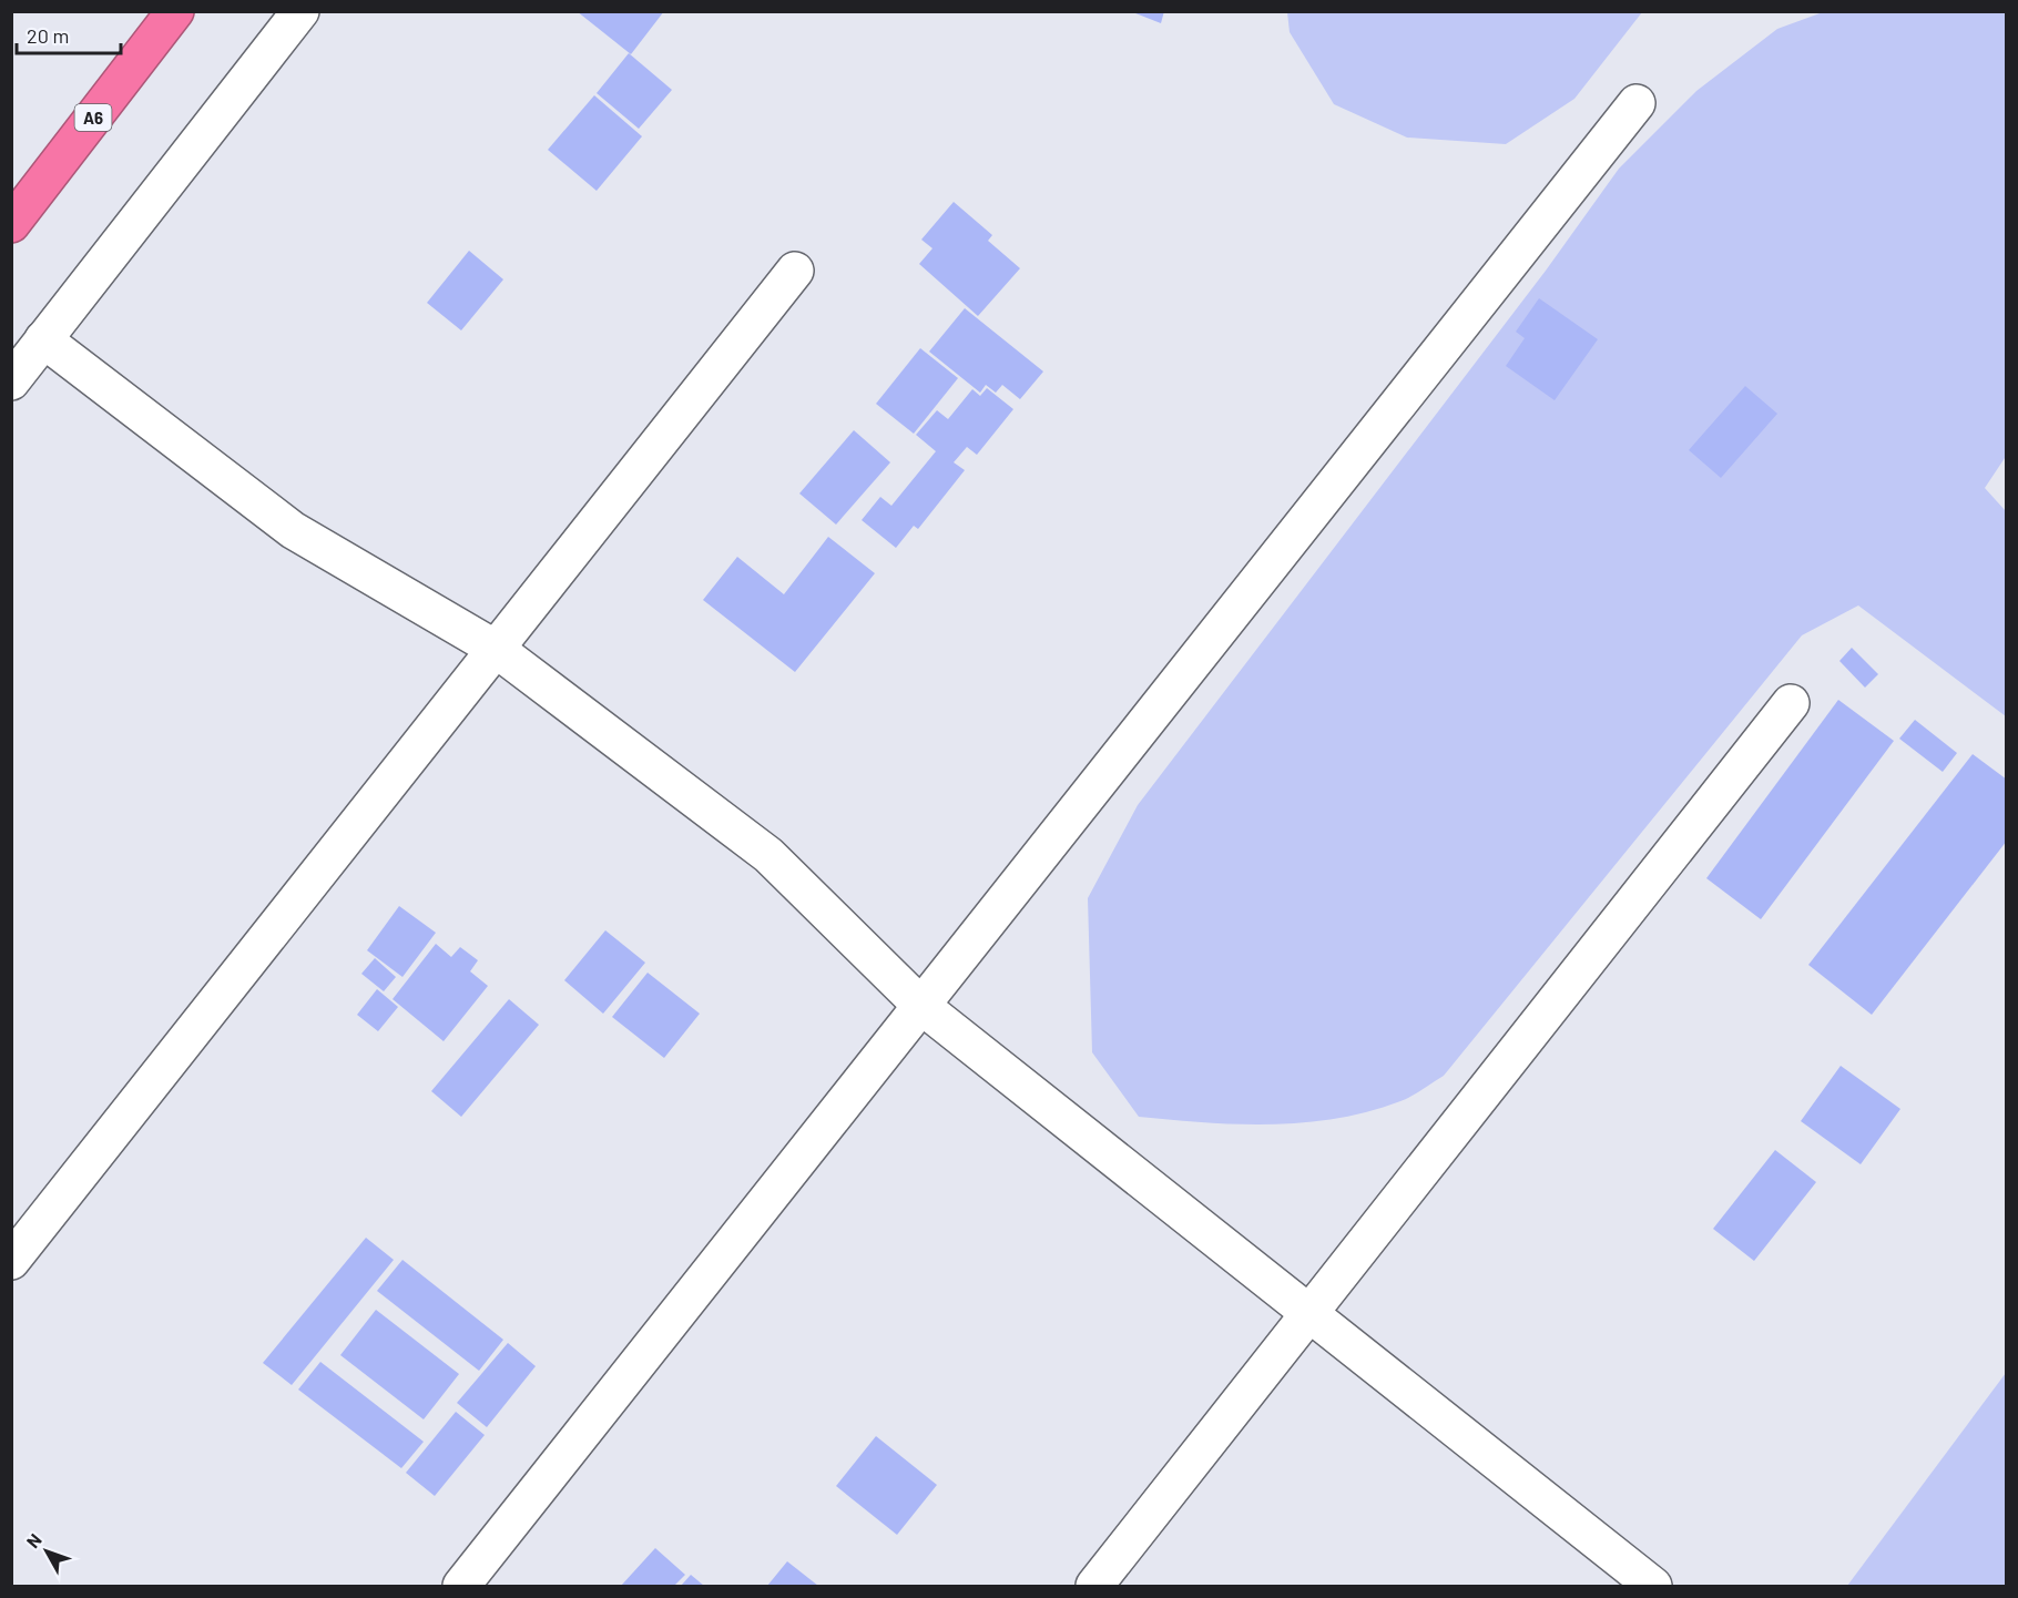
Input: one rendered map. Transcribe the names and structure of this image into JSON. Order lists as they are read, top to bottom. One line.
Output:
{"streets":{"highway":["A6"]},"scale_bar":"20 m","north":"top left"}
